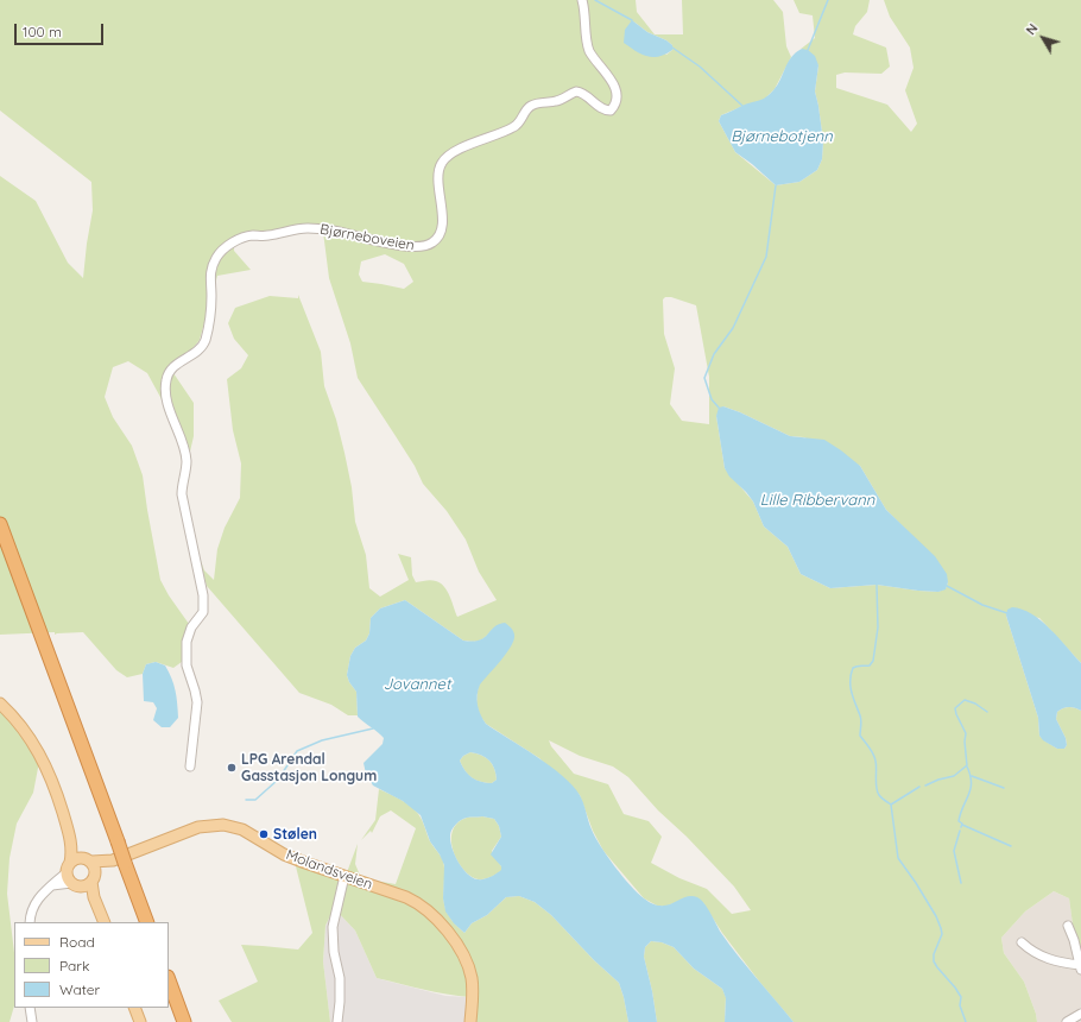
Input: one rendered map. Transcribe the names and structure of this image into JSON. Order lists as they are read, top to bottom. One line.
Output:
{"streets":{"main road":["Molandsveien"],"street":["Bjørneboveien"]},"water":["Bjørnebotjenn","Lille Ribbervann","Jovannet"],"places":["LPG Arendal Gasstasjon Longum","Stølen"],"legend":["Road","Park","Water"],"scale_bar":"100 m","north":"top left"}
